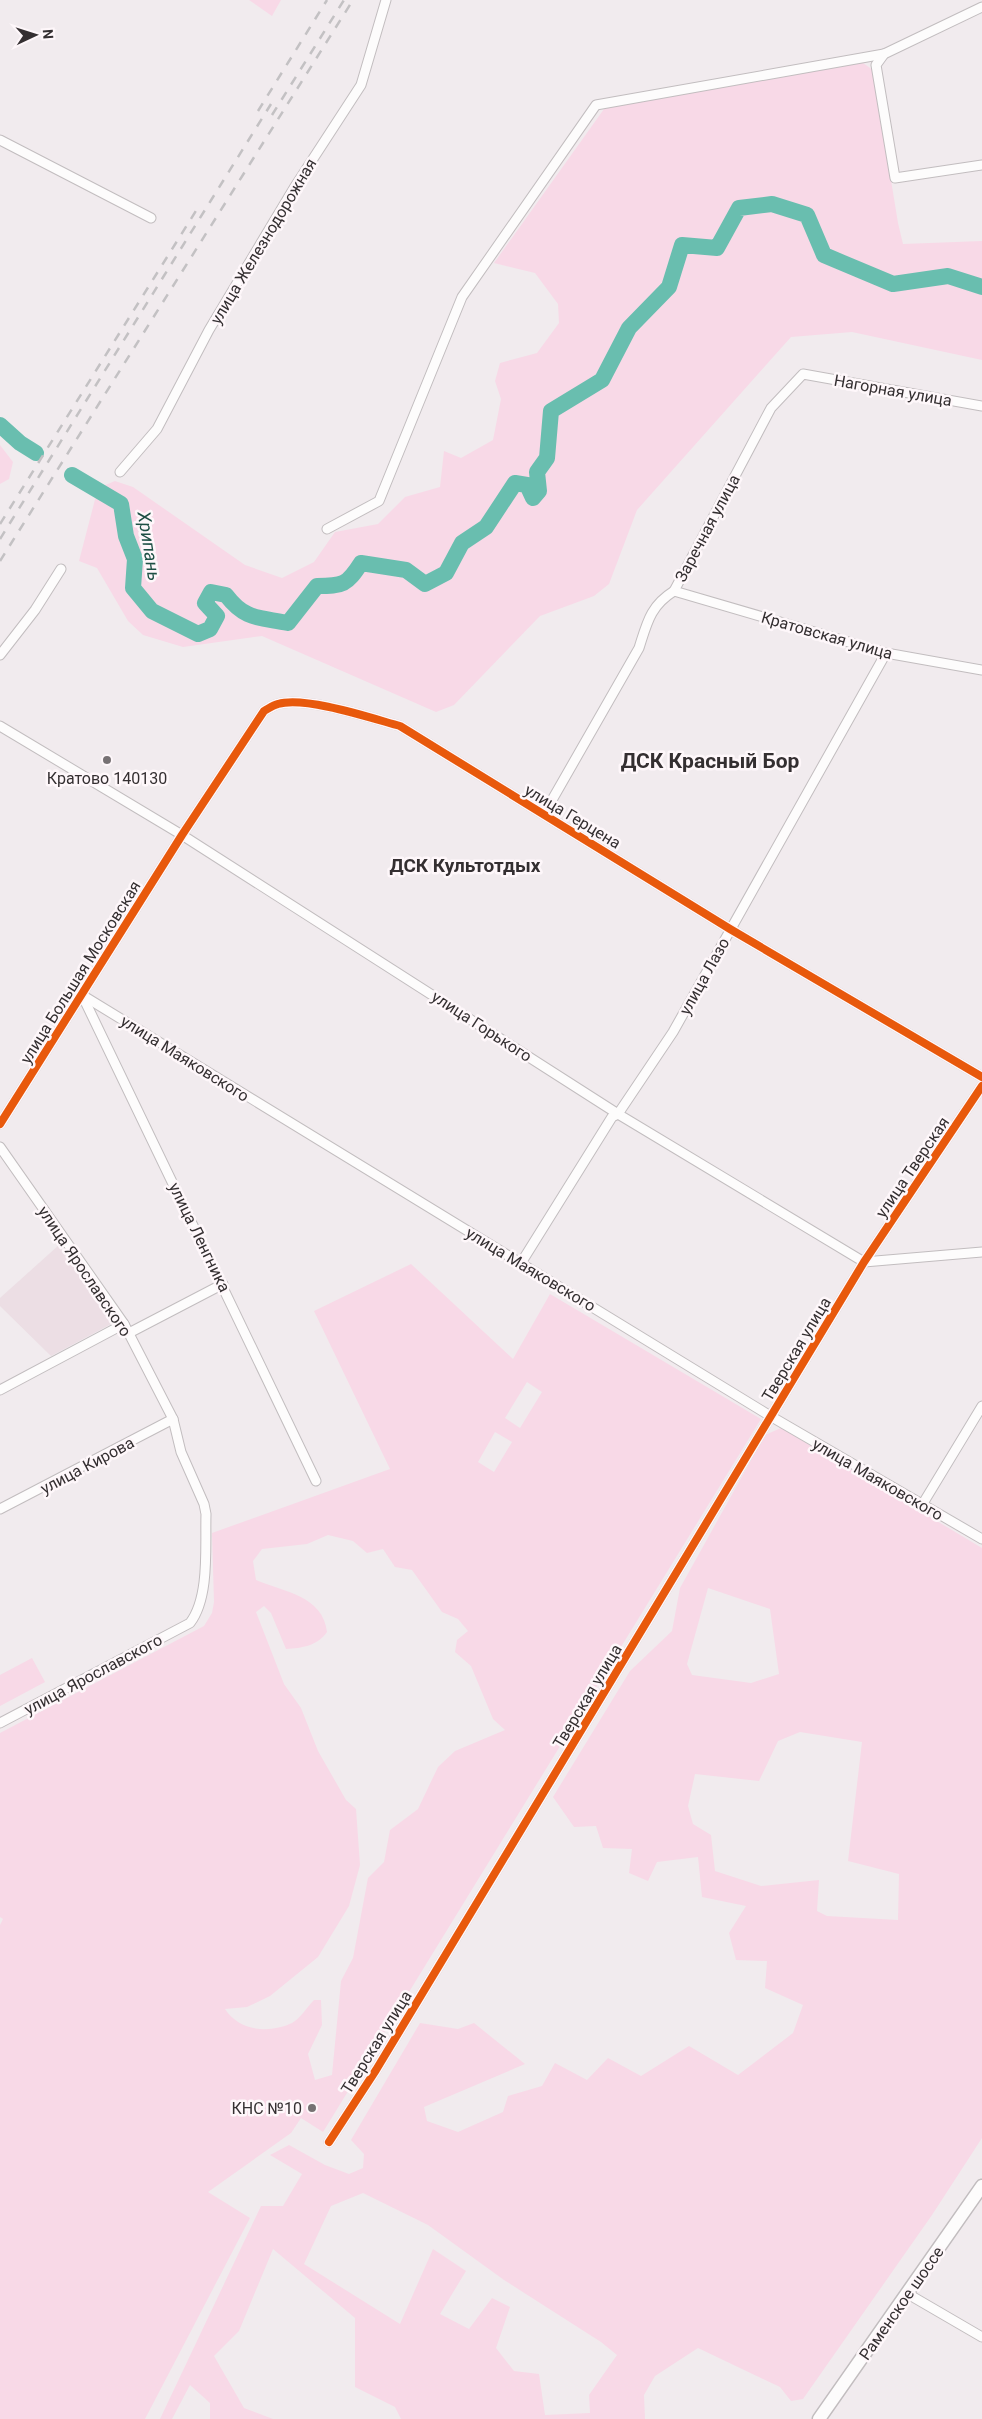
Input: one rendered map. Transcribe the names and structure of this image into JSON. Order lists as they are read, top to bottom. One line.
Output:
{"streets":{"main road":["Раменское шоссе"],"street":["улица Железнодорожная","Нагорная улица","Заречная улица","Кратовская улица","улица Герцена","улица Большая Московская","улица Лазо","улица Горького","улица Маяковского","улица Тверская","улица Ленгника","улица Ярославского","Тверская улица","улица Кирова"]},"crossings":[["Нагорная улица","Заречная улица"],["Заречная улица","Кратовская улица"],["Заречная улица","улица Герцена"],["Кратовская улица","улица Лазо"],["улица Герцена","улица Большая Московская"],["улица Герцена","улица Лазо"],["улица Герцена","улица Горького"],["улица Большая Московская","улица Горького"],["улица Большая Московская","улица Маяковского"],["улица Большая Московская","улица Ленгника"],["улица Лазо","улица Горького"],["улица Лазо","улица Маяковского"],["улица Горького","улица Тверская"],["улица Горького","Тверская улица"],["улица Маяковского","улица Ленгника"],["улица Маяковского","Тверская улица"],["улица Тверская","Тверская улица"],["улица Ярославского","улица Кирова"]],"districts":["ДСК Красный Бор","ДСК Культотдых"],"water":["Хрипань"],"places":["Кратово 140130","КНС №10"],"north":"right"}
